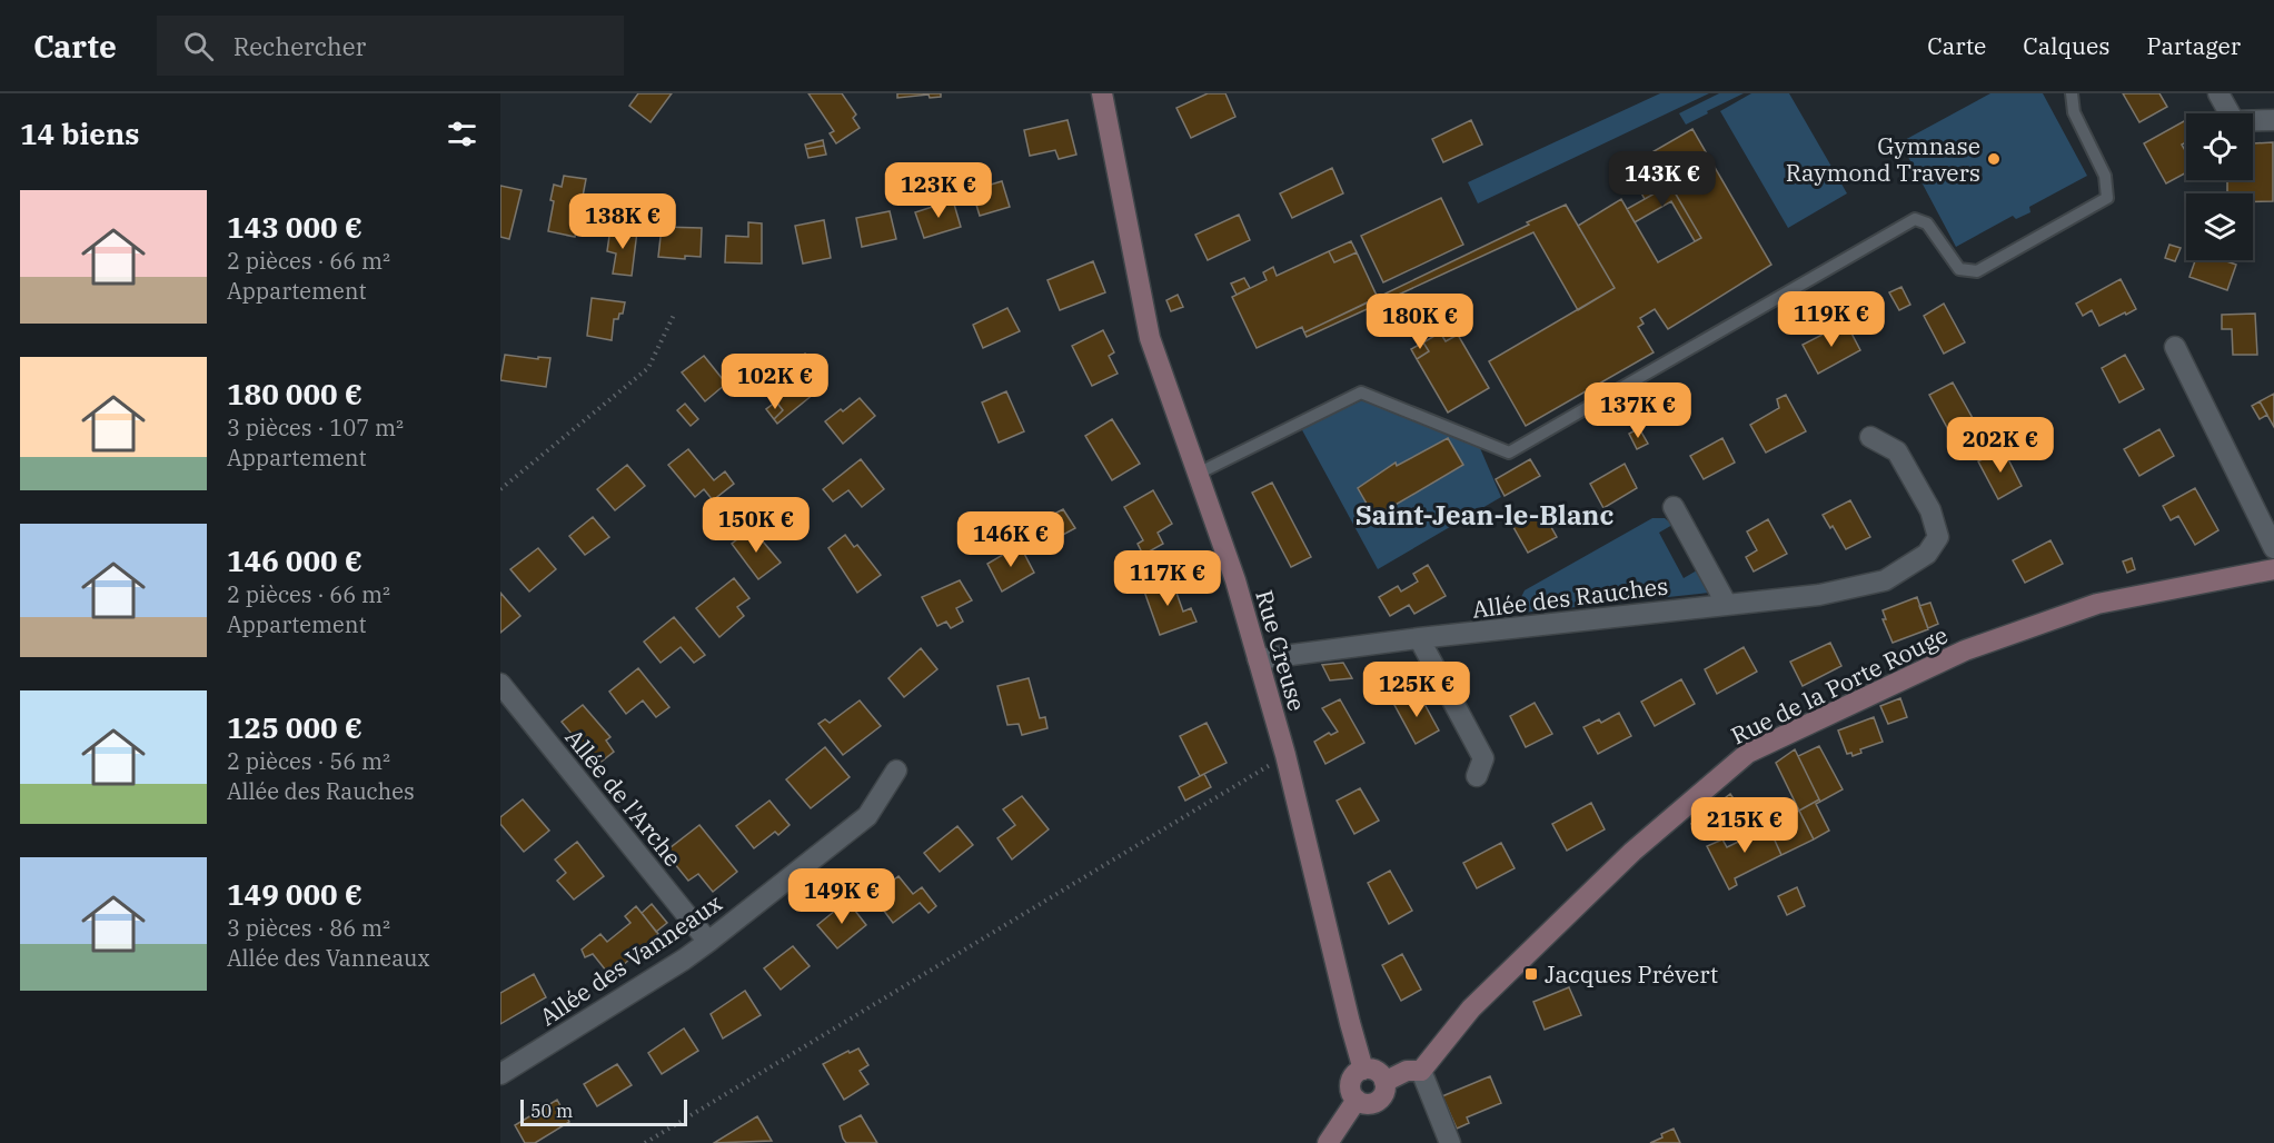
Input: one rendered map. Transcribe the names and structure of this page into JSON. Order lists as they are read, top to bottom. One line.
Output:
{"streets":{"street":["Allée des Rauches","Rue Creuse","Rue de la Porte Rouge","Allée de l'Arche","Allée des Vanneaux"]},"crossings":[["Allée des Rauches","Rue Creuse"],["Allée de l'Arche","Allée des Vanneaux"]],"districts":["Saint-Jean-le-Blanc"],"places":{"other":["Gymnase Raymond Travers"],"transit":["Jacques Prévert"]},"scale_bar":"50 m","page":{"header":"Carte","search":"Rechercher","nav":["Carte","Calques","Partager"],"heading":"14 biens","price":["143K €","123K €","138K €","119K €","180K €","102K €","137K €","202K €","150K €","146K €","117K €","125K €","215K €","149K €"],"list":[{"name":"143 000 €","note":"2 pièces · 66 m² · Appartement"},{"name":"180 000 €","note":"3 pièces · 107 m² · Appartement"},{"name":"146 000 €","note":"2 pièces · 66 m² · Appartement"},{"name":"125 000 €","note":"2 pièces · 56 m² · Allée des Rauches"},{"name":"149 000 €","note":"3 pièces · 86 m² · Allée des Vanneaux"}],"scale":"50 m"}}
